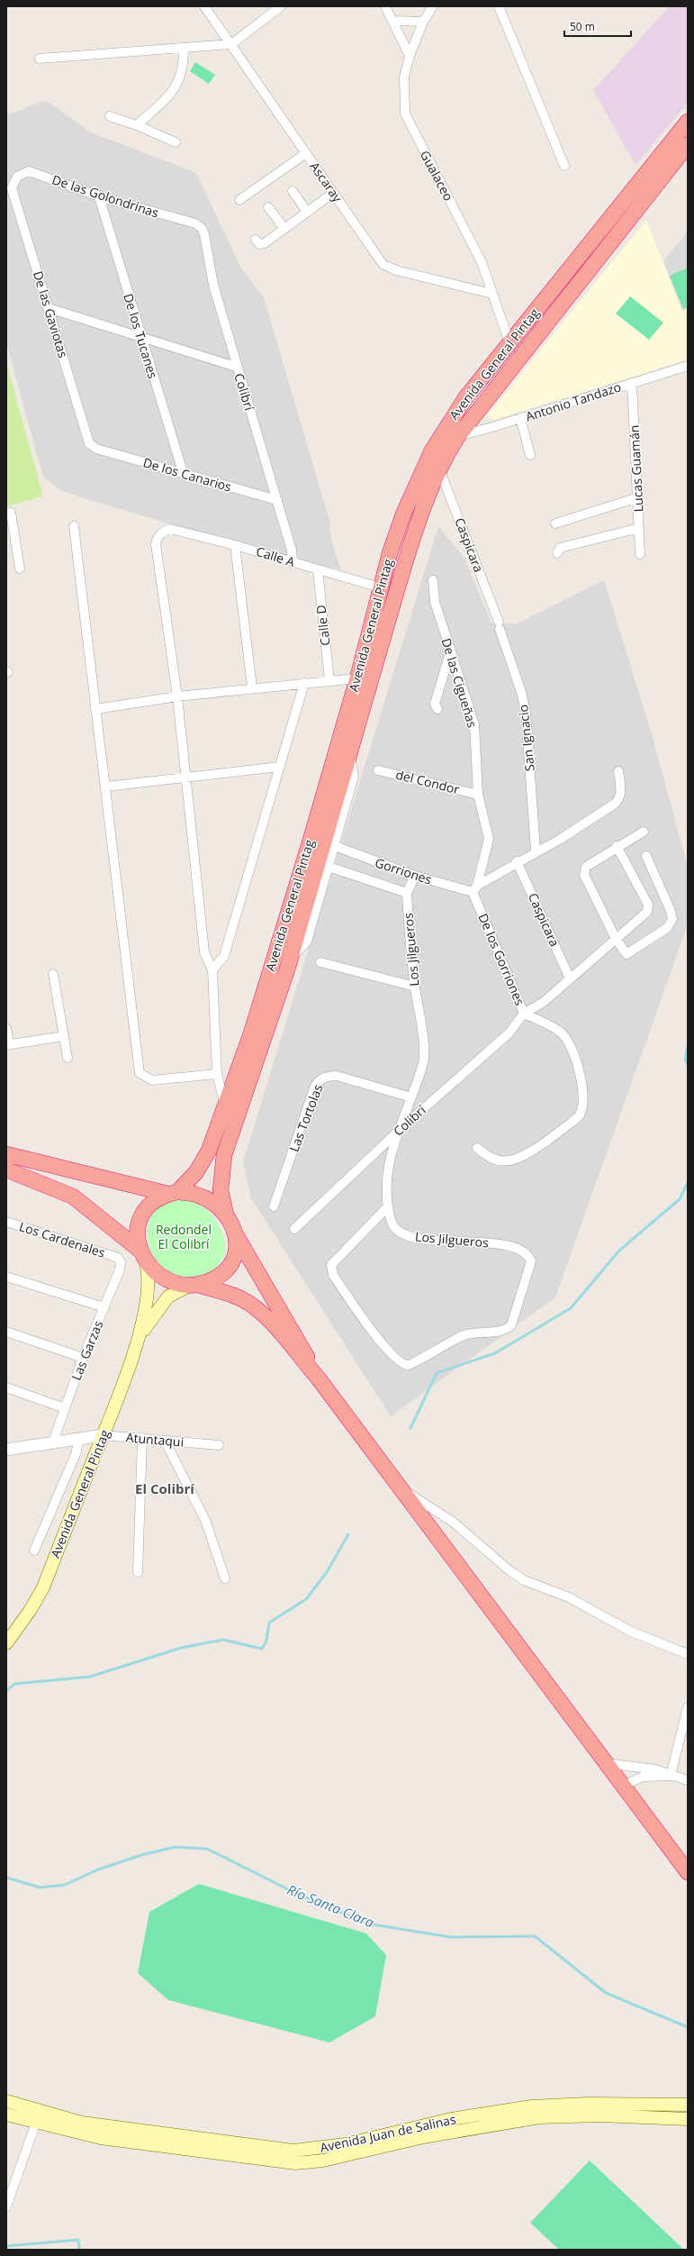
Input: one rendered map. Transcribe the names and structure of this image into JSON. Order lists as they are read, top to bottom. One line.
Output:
{"streets":{"highway":["Avenida General Pintag"],"main road":["Avenida Juan de Salinas"],"street":["Gualaceo","Ascaray","De las Golondrinas","De las Gaviotas","De los Tucanes","Colibrí","Antonio Tandazo","Lucas Guamán","De los Canarios","Caspicara","Calle A","Calle D","De las Cigueñas","San Ignacio","del Condor","Gorriones","Los Jilgueros","De los Gorriones","Las Tortolas","Los Cardenales","Las Garzas","Atuntaqui"]},"crossings":[["Gualaceo","Ascaray"],["Gualaceo","Avenida General Pintag"],["De las Golondrinas","De las Gaviotas"],["De las Golondrinas","De los Tucanes"],["De las Golondrinas","Colibrí"],["De las Gaviotas","De los Canarios"],["De los Tucanes","De los Canarios"],["Avenida General Pintag","Antonio Tandazo"],["Avenida General Pintag","Caspicara"],["Avenida General Pintag","Calle A"],["Avenida General Pintag","Atuntaqui"],["Colibrí","De los Canarios"],["Colibrí","Calle A"],["Colibrí","Los Jilgueros"],["Colibrí","De los Gorriones"],["Antonio Tandazo","Lucas Guamán"],["Caspicara","San Ignacio"],["Calle A","Calle D"],["De las Cigueñas","del Condor"],["De las Cigueñas","Gorriones"],["De las Cigueñas","De los Gorriones"],["Gorriones","De los Gorriones"],["Los Jilgueros","Las Tortolas"],["Los Cardenales","Las Garzas"],["Las Garzas","Atuntaqui"]],"districts":["El Colibrí"],"water":["Río Santa Clara"],"parks":["Redondel El Colibrí"],"scale_bar":"50 m"}
